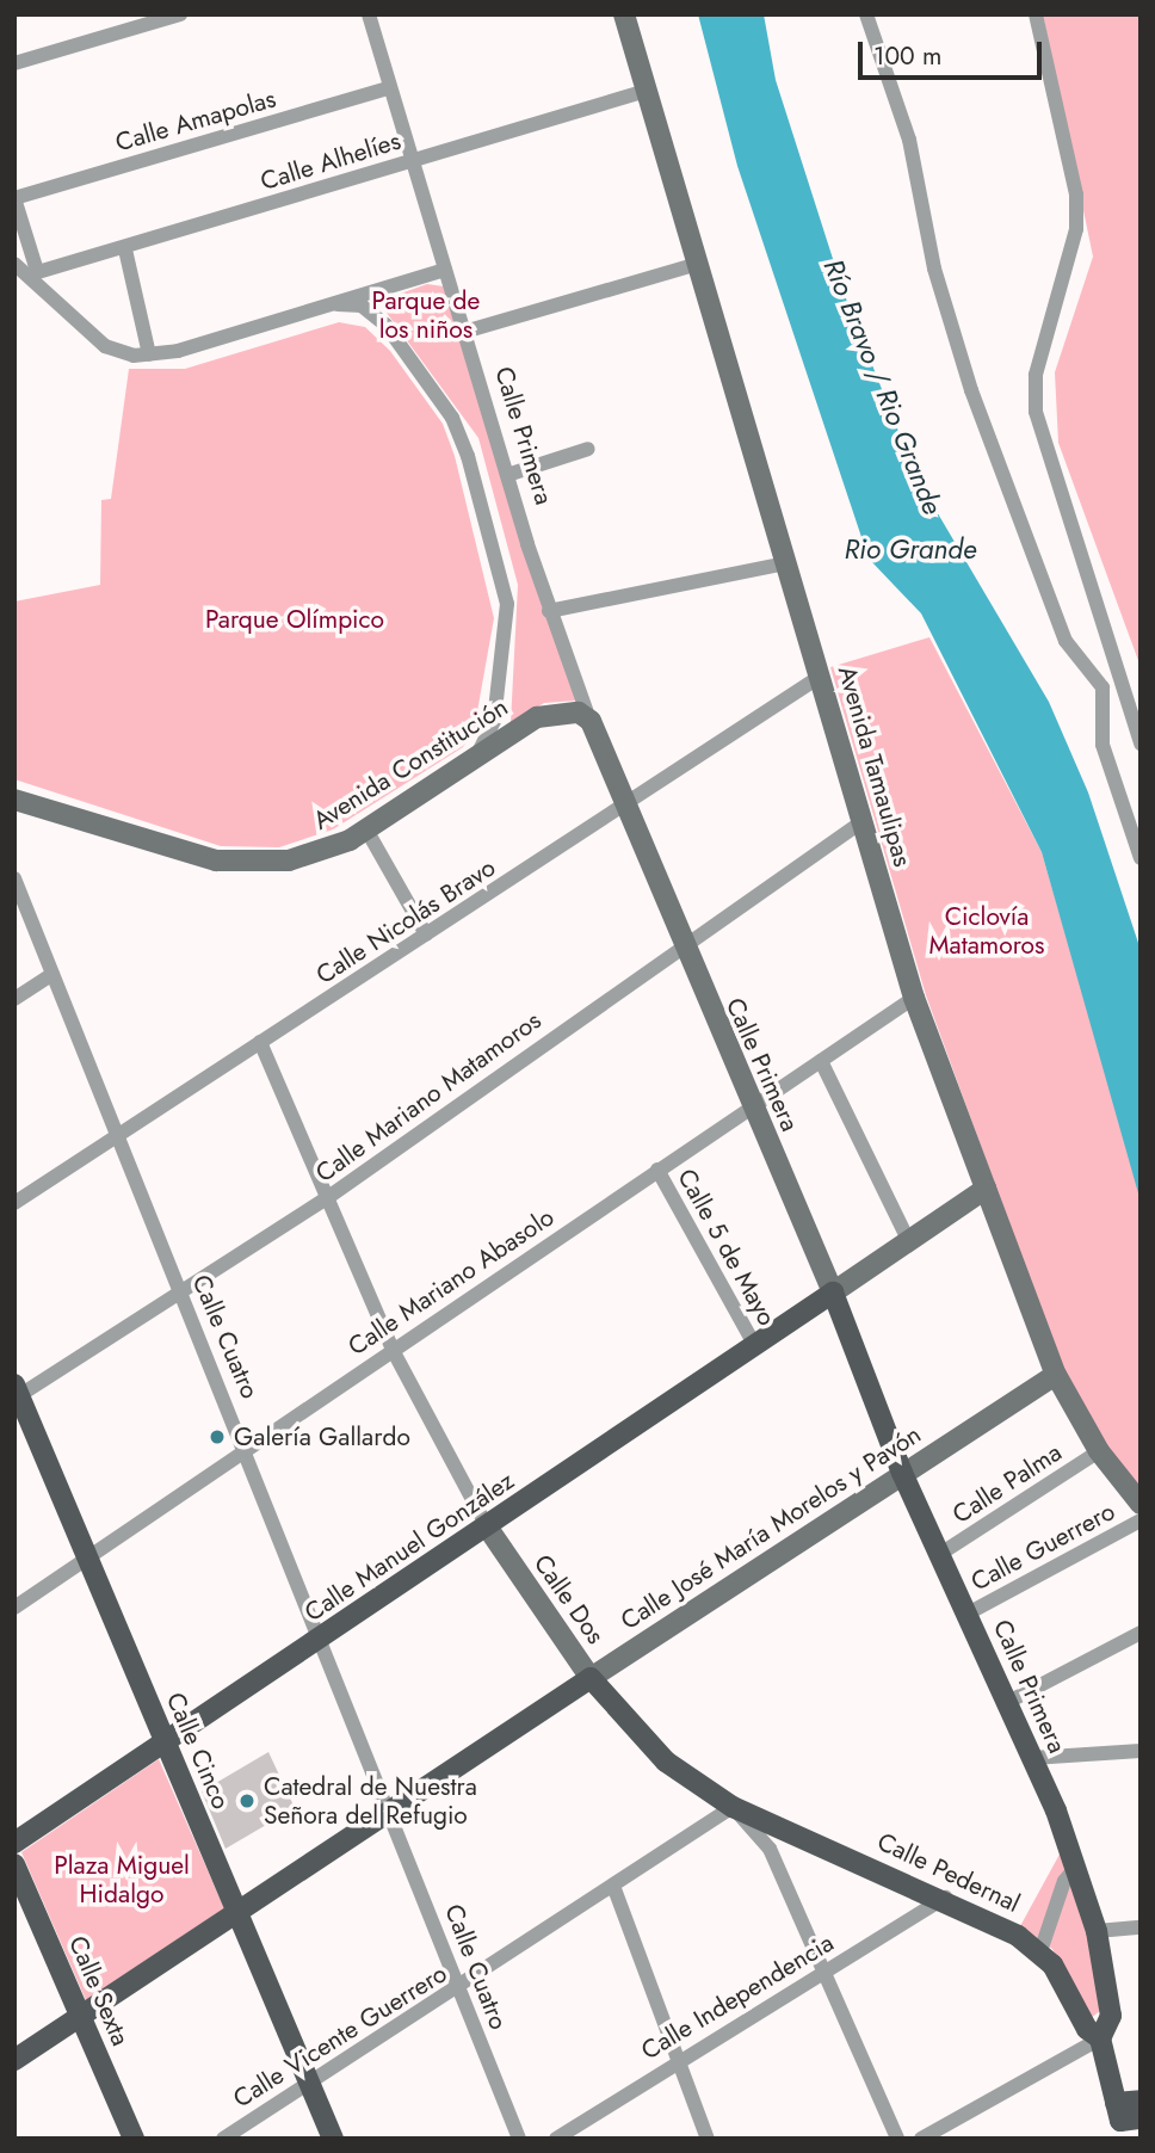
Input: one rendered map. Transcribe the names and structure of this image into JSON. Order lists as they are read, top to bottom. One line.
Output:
{"streets":{"main road":["Calle Primera","Calle José María Morelos y Pavón","Calle Manuel González","Calle Dos","Calle Cinco","Calle Pedernal","Calle Sexta"],"street":["Calle Amapolas","Calle Alhelíes","Avenida Constitución","Avenida Tamaulipas","Calle Nicolás Bravo","Calle Mariano Matamoros","Calle 5 de Mayo","Calle Mariano Abasolo","Calle Cuatro","Calle Palma","Calle Guerrero","Calle Independencia","Calle Vicente Guerrero"]},"crossings":[["Calle Amapolas","Calle Primera"],["Calle Alhelíes","Calle Primera"],["Calle Alhelíes","Avenida Tamaulipas"],["Calle Primera","Avenida Constitución"],["Calle Primera","Calle Nicolás Bravo"],["Calle Primera","Calle Mariano Matamoros"],["Calle Primera","Calle Mariano Abasolo"],["Calle Primera","Calle Palma"],["Calle Primera","Calle José María Morelos y Pavón"],["Calle Primera","Calle Manuel González"],["Calle Primera","Calle Guerrero"],["Calle Primera","Calle Pedernal"],["Avenida Tamaulipas","Calle Nicolás Bravo"],["Avenida Tamaulipas","Calle Mariano Matamoros"],["Avenida Tamaulipas","Calle Mariano Abasolo"],["Avenida Tamaulipas","Calle Palma"],["Avenida Tamaulipas","Calle José María Morelos y Pavón"],["Calle Nicolás Bravo","Calle Cuatro"],["Calle Nicolás Bravo","Calle Dos"],["Calle Mariano Matamoros","Calle Cuatro"],["Calle Mariano Matamoros","Calle Dos"],["Calle Mariano Matamoros","Calle Cinco"],["Calle 5 de Mayo","Calle Mariano Abasolo"],["Calle 5 de Mayo","Calle Manuel González"],["Calle Mariano Abasolo","Calle Cuatro"],["Calle Mariano Abasolo","Calle Dos"],["Calle Mariano Abasolo","Calle Cinco"],["Calle Cuatro","Calle José María Morelos y Pavón"],["Calle Cuatro","Calle Manuel González"],["Calle Cuatro","Calle Vicente Guerrero"],["Calle José María Morelos y Pavón","Calle Dos"],["Calle José María Morelos y Pavón","Calle Cinco"],["Calle José María Morelos y Pavón","Calle Sexta"],["Calle Manuel González","Calle Dos"],["Calle Manuel González","Calle Cinco"],["Calle Dos","Calle Pedernal"],["Calle Dos","Calle Independencia"],["Calle Dos","Calle Vicente Guerrero"],["Calle Cinco","Calle Vicente Guerrero"],["Calle Pedernal","Calle Independencia"],["Calle Pedernal","Calle Vicente Guerrero"]],"water":["Río Bravo / Rio Grande","Rio Grande"],"parks":["Parque de los niños","Parque Olímpico","Ciclovía Matamoros","Plaza Miguel Hidalgo"],"places":["Galería Gallardo","Catedral de Nuestra Señora del Refugio"],"scale_bar":"100 m"}
